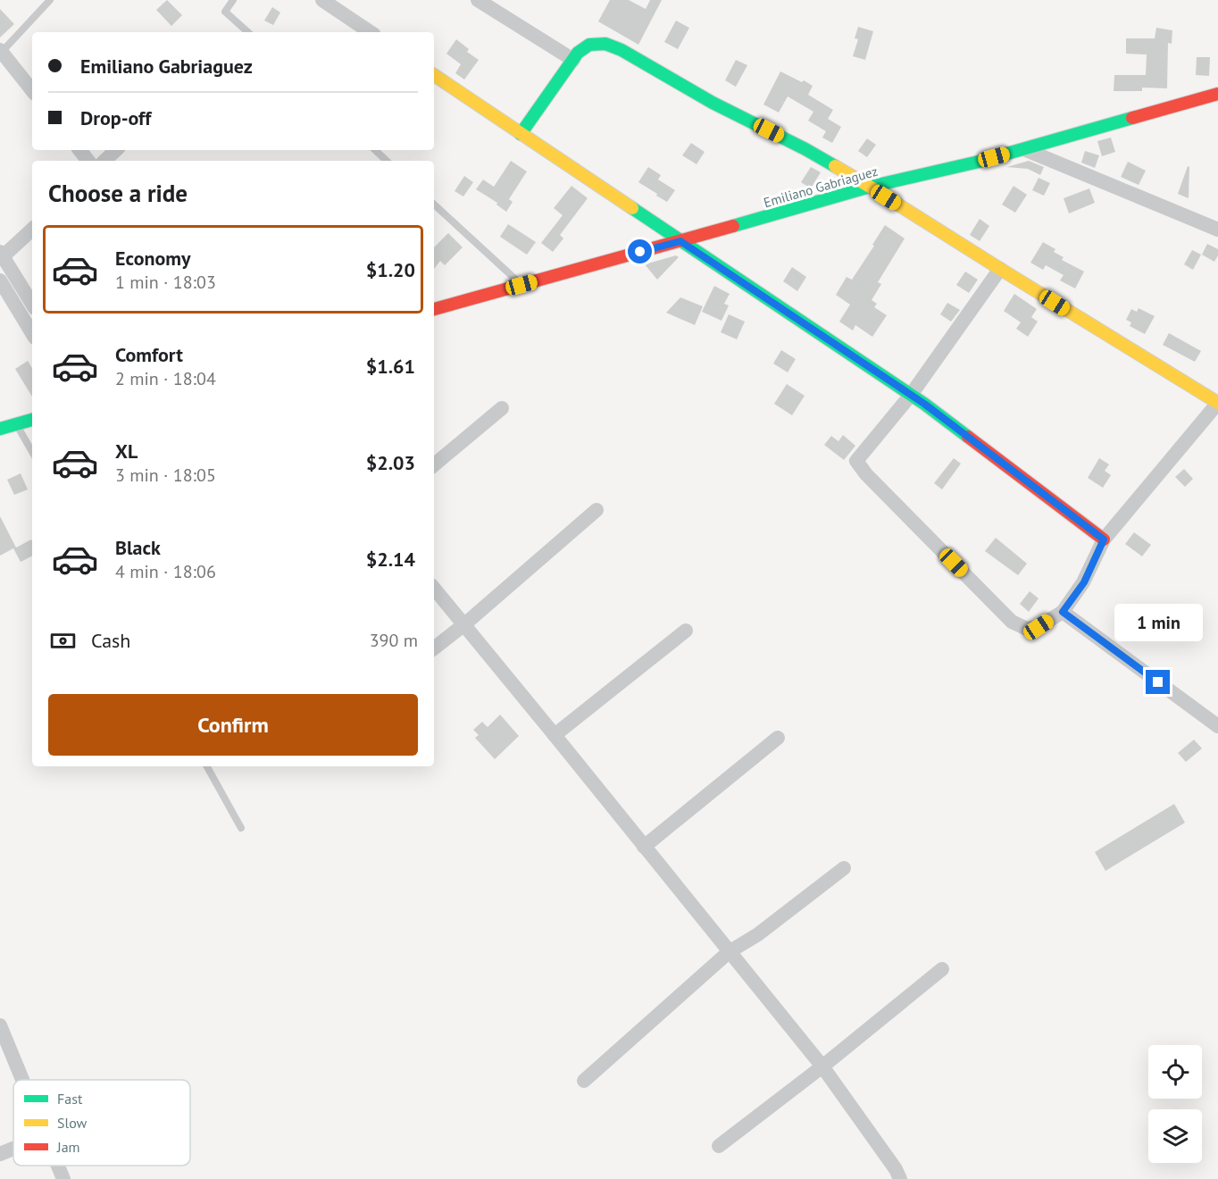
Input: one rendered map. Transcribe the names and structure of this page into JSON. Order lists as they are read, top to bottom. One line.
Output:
{"streets":{"street":["Emiliano Gabriaguez"]},"legend":["Fast","Slow","Jam"],"page":{"banner":["Emiliano Gabriaguez","Drop-off"],"heading":"Choose a ride","list":[{"name":"Economy","note":"1 min · 18:03","value":"$1.20"},{"name":"Comfort","note":"2 min · 18:04","value":"$1.61"},{"name":"XL","note":"3 min · 18:05","value":"$2.03"},{"name":"Black","note":"4 min · 18:06","value":"$2.14"}],"bubble":"1 min","pay":["Cash","390 m"],"buttons":"Confirm"}}
